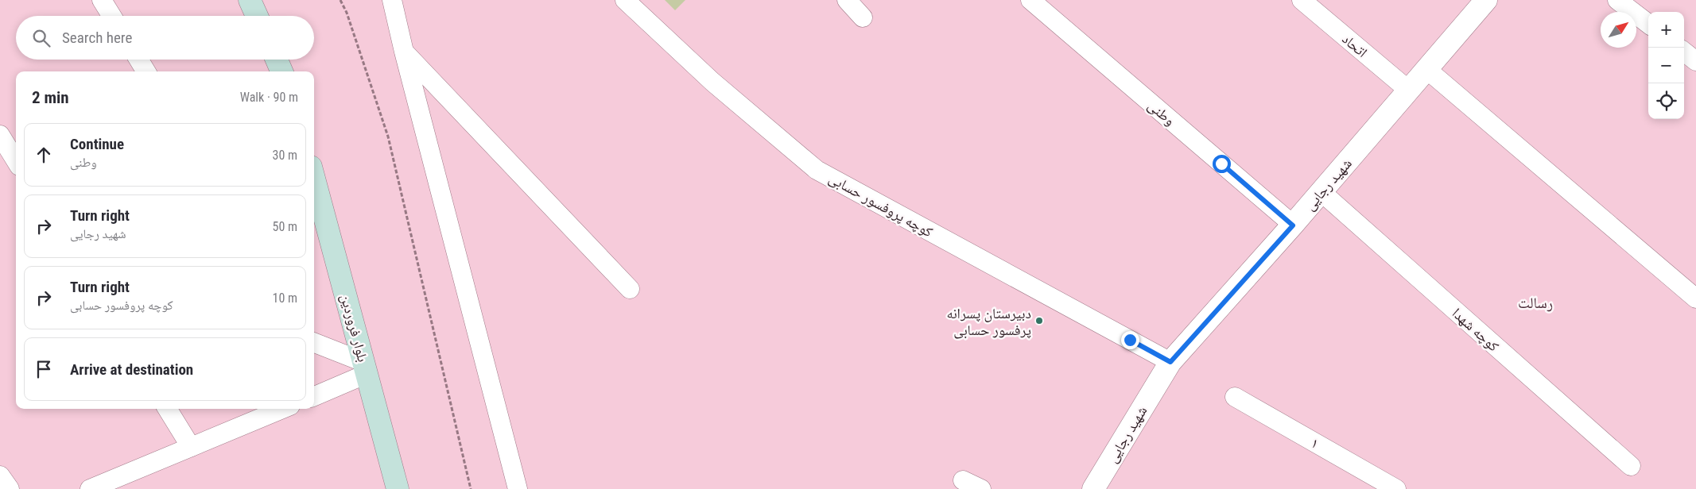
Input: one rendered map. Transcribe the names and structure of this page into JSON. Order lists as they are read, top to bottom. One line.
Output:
{"streets":{"main road":["بلوار فروردین"],"street":["اتحاد","وطنی","شهید رجایی","کوچه پروفسور حسابی","کوچه شهدا","۱"]},"crossings":[["اتحاد","شهید رجایی"],["وطنی","شهید رجایی"],["شهید رجایی","کوچه پروفسور حسابی"],["شهید رجایی","کوچه شهدا"]],"districts":["رسالت"],"places":["دبیرستان پسرانه پرفسور حسابی"],"north":"top right","page":{"map_buttons":["+","−"],"search":"Search here","heading":["2 min","Walk · 90 m"],"list":[["Continue","وطنی","30 m"],["Turn right","شهید رجایی","50 m"],["Turn right","کوچه پروفسور حسابی","10 m"],"Arrive at destination"]}}
